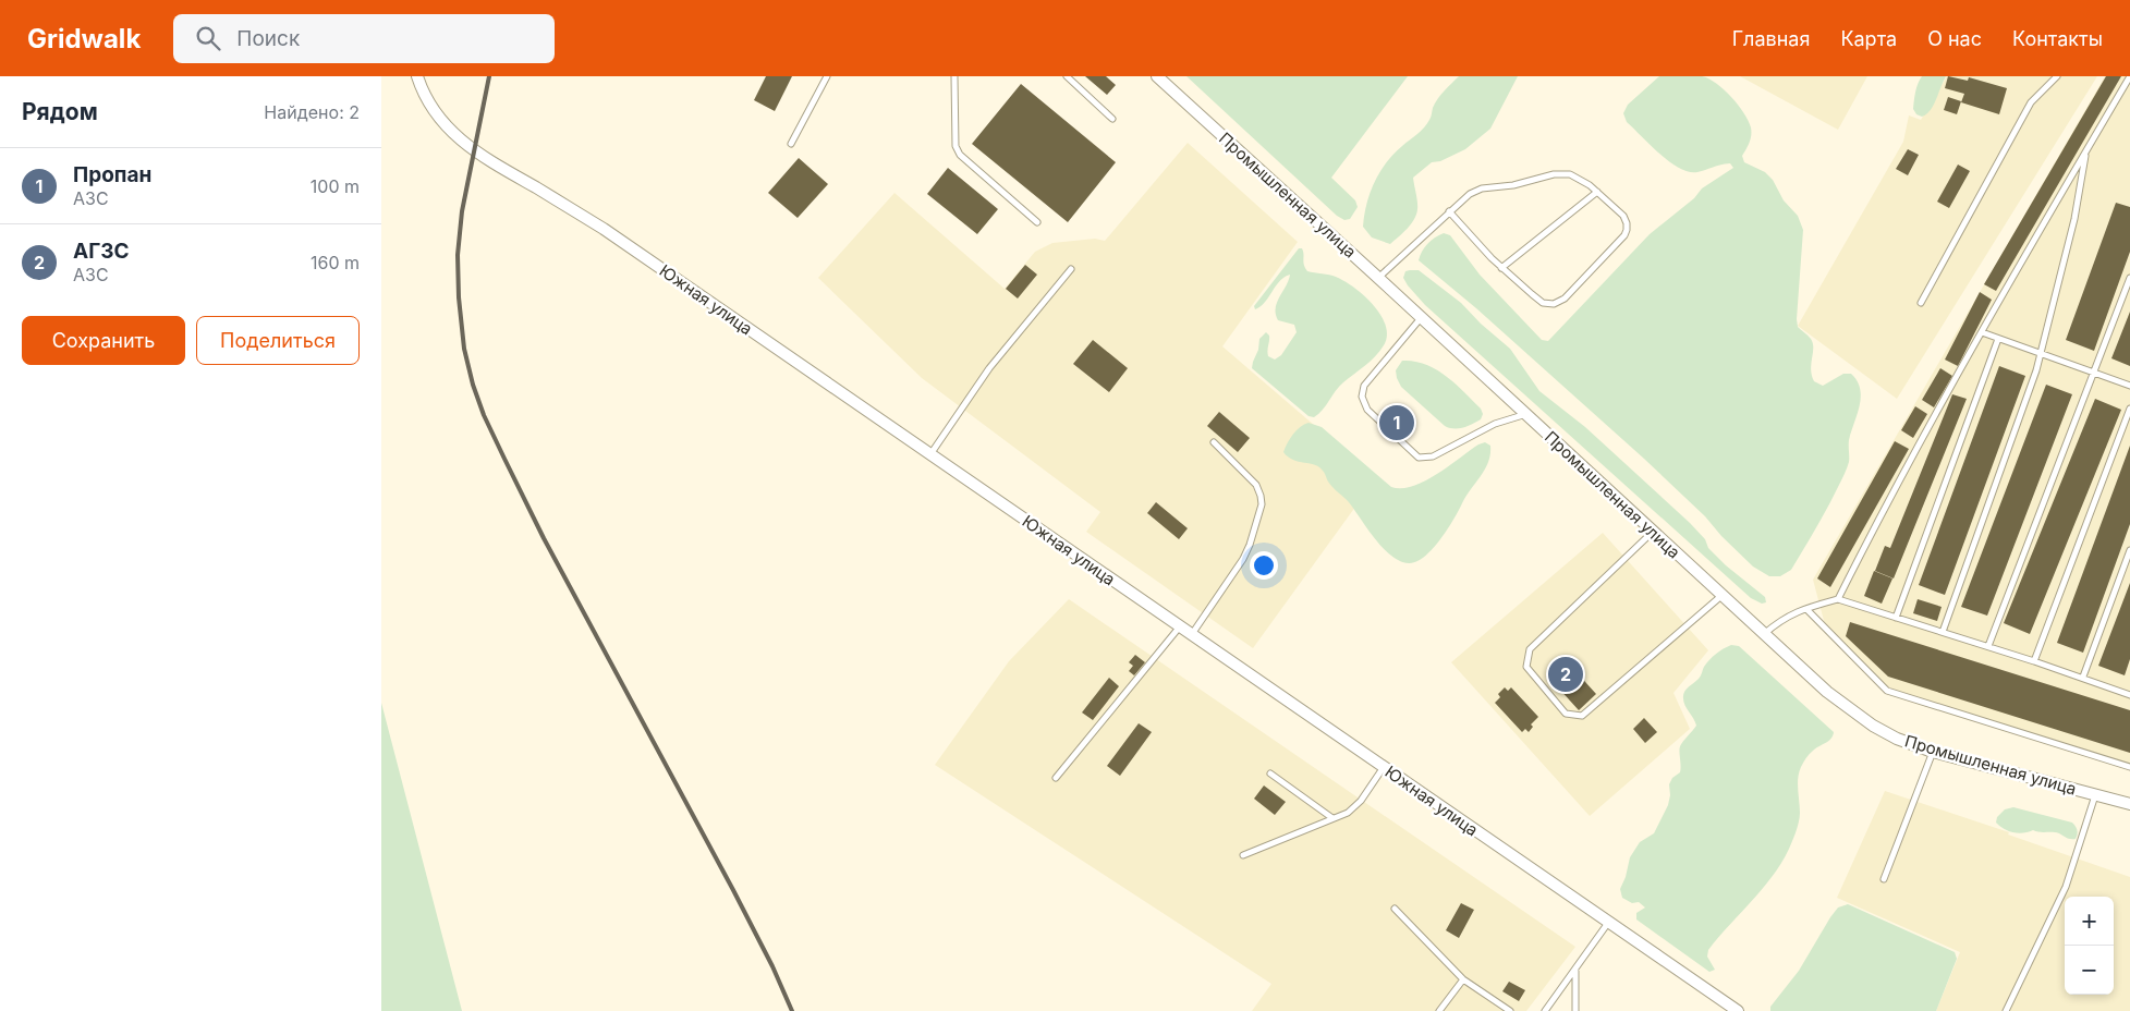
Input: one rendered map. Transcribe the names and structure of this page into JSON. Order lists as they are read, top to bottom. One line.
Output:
{"streets":{"street":["Промышленная улица","Южная улица"]},"page":{"header":"Gridwalk","search":"Поиск","nav":["Главная","Карта","О нас","Контакты"],"heading":["Рядом","Найдено: 2"],"list":[{"mark":"1","name":"Пропан","note":"АЗС","value":"100 m"},{"mark":"2","name":"АГЗС","note":"АЗС","value":"160 m"}],"buttons":["Сохранить","Поделиться"],"pins":["1","2"],"map_buttons":["+","−"]}}
